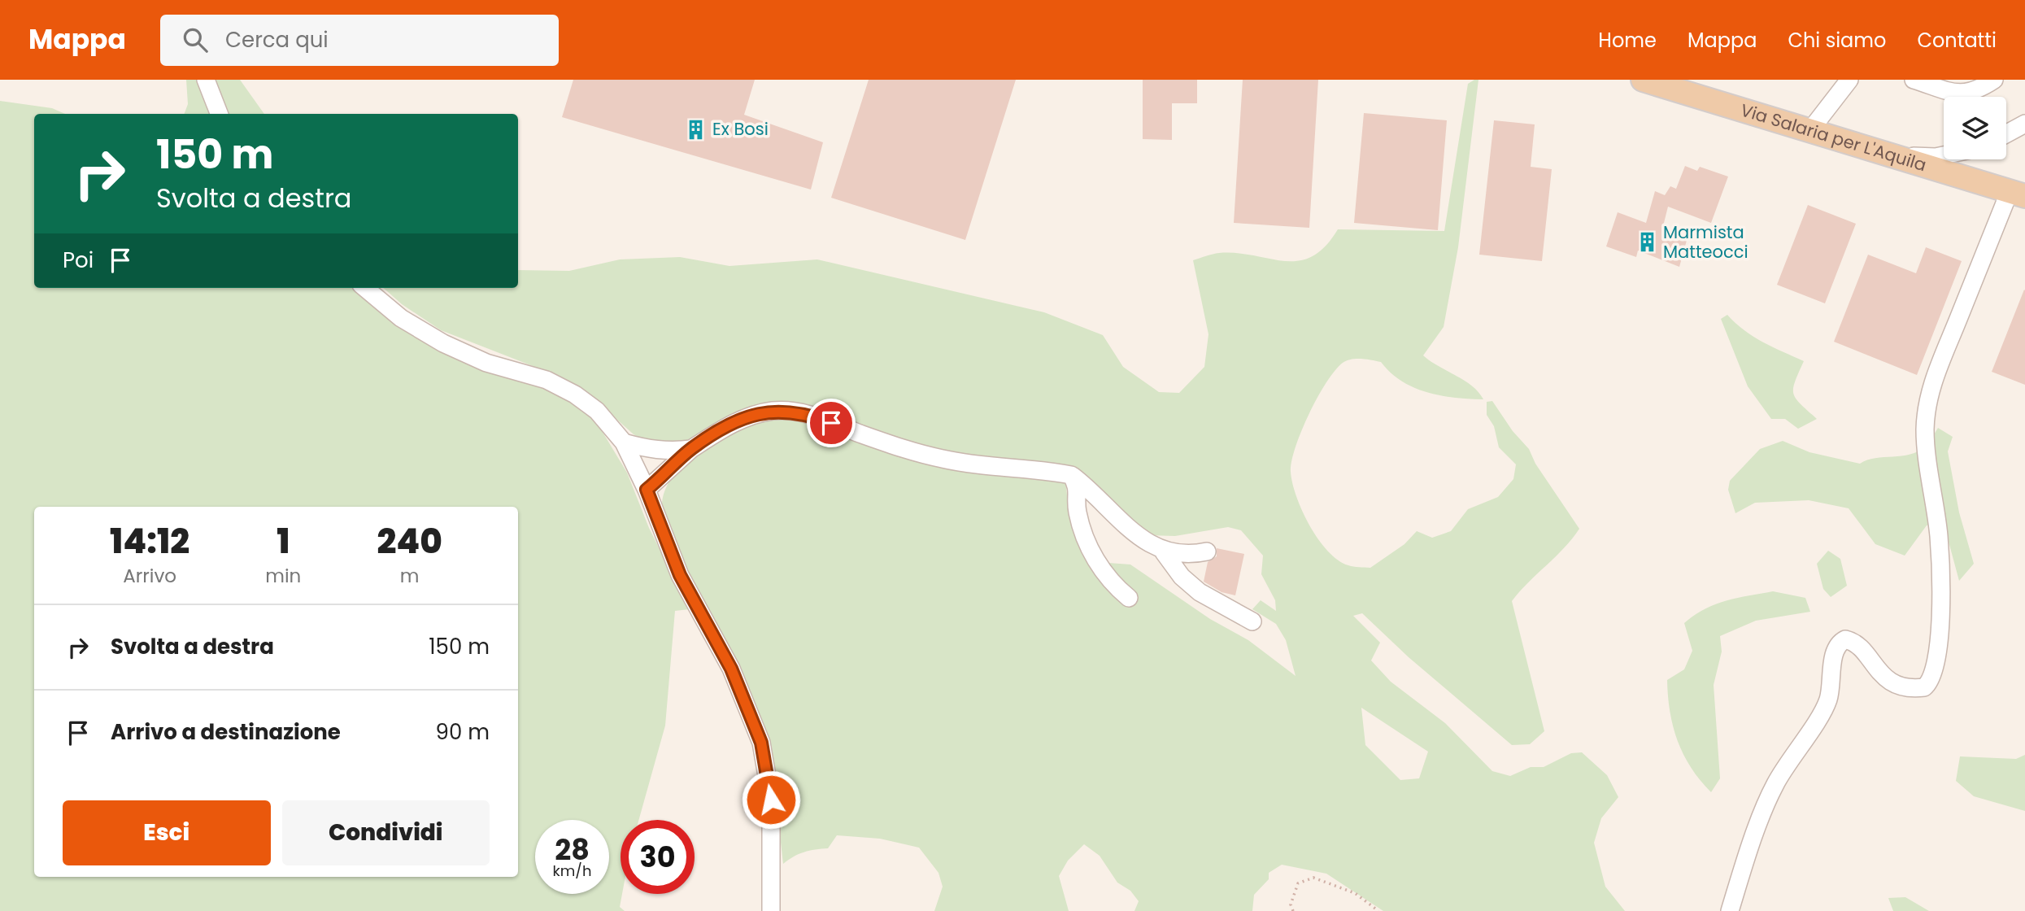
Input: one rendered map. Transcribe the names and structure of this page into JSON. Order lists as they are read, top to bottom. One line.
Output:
{"streets":{"main road":["Via Salaria per L'Aquila"]},"places":{"building":["Ex Bosi","Marmista Matteocci"]},"page":{"header":"Mappa","search":"Cerca qui","nav":["Home","Mappa","Chi siamo","Contatti"],"turn":["150 m","Svolta a destra"],"then":"Poi","eta":["14:12","Arrivo","1","min","240","m"],"list":[{"name":"Svolta a destra","value":"150 m"},{"name":"Arrivo a destinazione","value":"90 m"}],"buttons":["Esci","Condividi"],"speed":"28 km/h","limit":"30"}}
